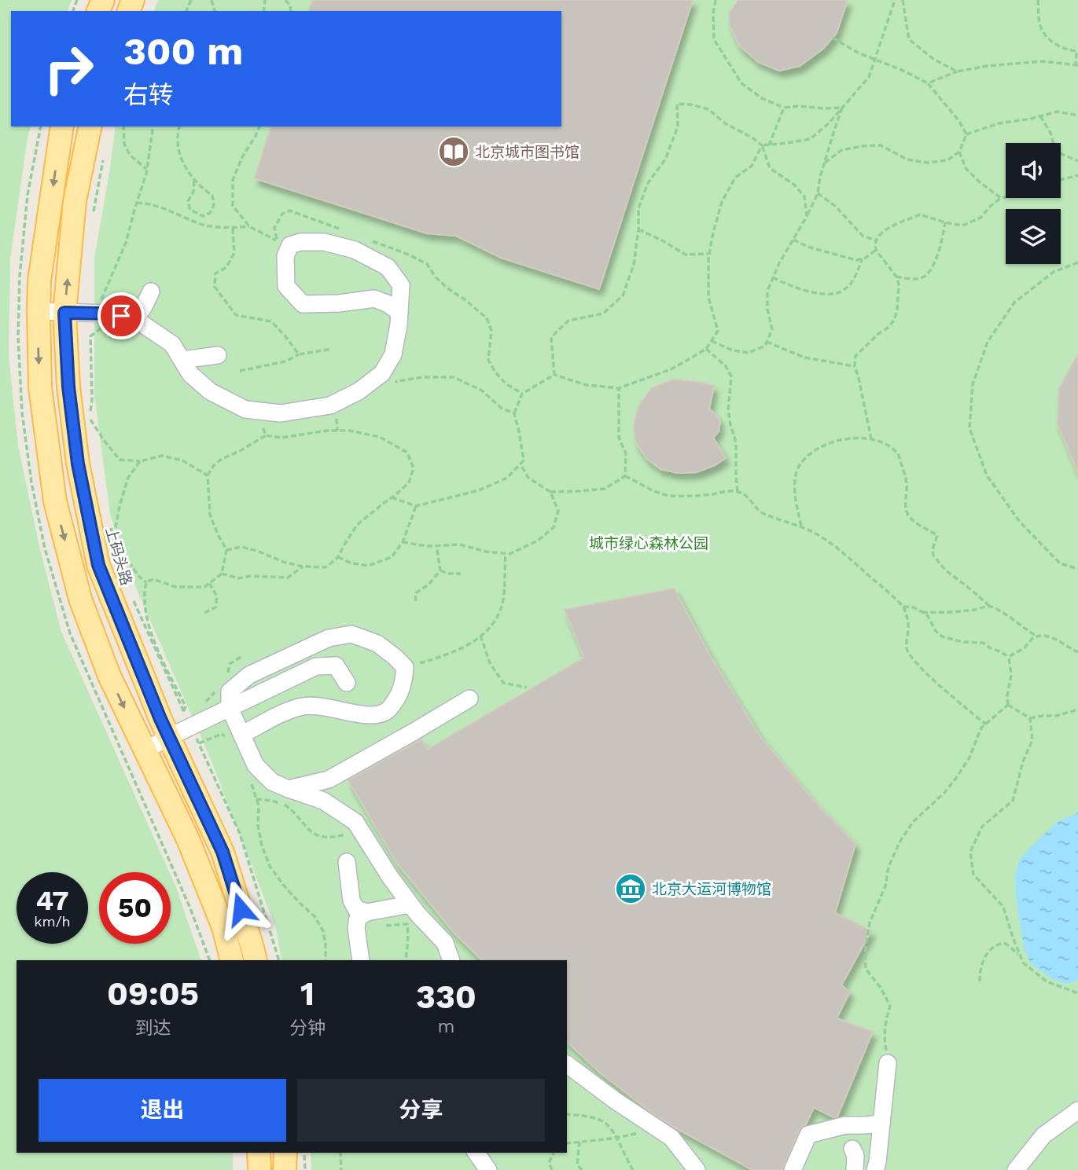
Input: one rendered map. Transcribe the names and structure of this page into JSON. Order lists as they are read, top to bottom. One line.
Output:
{"streets":{"main road":["上码头路"]},"parks":["城市绿心森林公园"],"places":{"library":["北京城市图书馆"],"museum":["北京大运河博物馆"]},"page":{"turn":["300 m","右转"],"speed":"47 km/h","limit":"50","eta":["09:05","到达","1","分钟","330","m"],"buttons":["退出","分享"]}}
